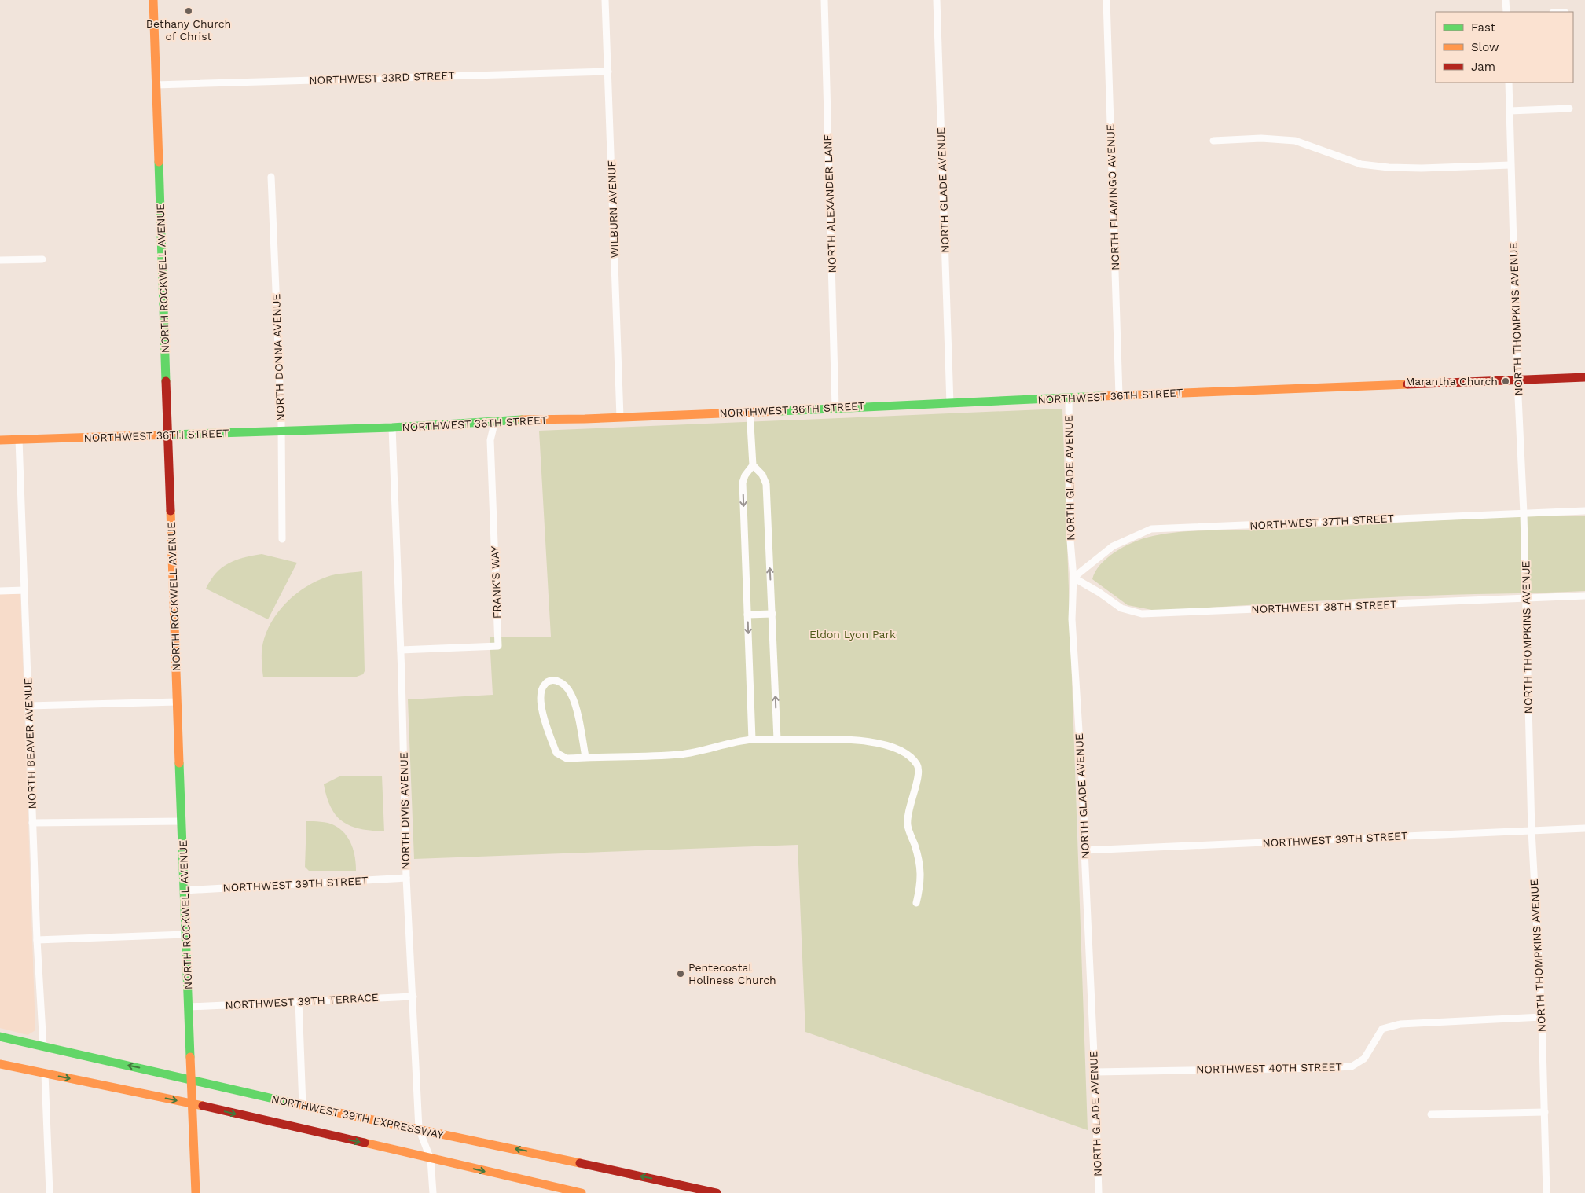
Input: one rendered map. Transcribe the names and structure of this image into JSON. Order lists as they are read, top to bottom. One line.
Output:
{"streets":{"main road":["NORTH ROCKWELL AVENUE","NORTHWEST 36TH STREET","NORTHWEST 39TH EXPRESSWAY"],"street":["NORTHWEST 33RD STREET","NORTH GLADE AVENUE","NORTH FLAMINGO AVENUE","NORTH ALEXANDER LANE","WILBURN AVENUE","NORTH THOMPKINS AVENUE","NORTH DONNA AVENUE","NORTHWEST 37TH STREET","FRANK'S WAY","NORTHWEST 38TH STREET","NORTH BEAVER AVENUE","NORTH DIVIS AVENUE","NORTHWEST 39TH STREET","NORTHWEST 39TH TERRACE","NORTHWEST 40TH STREET"]},"crossings":[["NORTHWEST 33RD STREET","WILBURN AVENUE"],["NORTHWEST 33RD STREET","NORTH ROCKWELL AVENUE"],["NORTH GLADE AVENUE","NORTHWEST 36TH STREET"],["NORTH GLADE AVENUE","NORTHWEST 37TH STREET"],["NORTH GLADE AVENUE","NORTHWEST 38TH STREET"],["NORTH GLADE AVENUE","NORTHWEST 39TH STREET"],["NORTH GLADE AVENUE","NORTHWEST 40TH STREET"],["NORTH FLAMINGO AVENUE","NORTHWEST 36TH STREET"],["NORTH ALEXANDER LANE","NORTHWEST 36TH STREET"],["WILBURN AVENUE","NORTHWEST 36TH STREET"],["NORTH ROCKWELL AVENUE","NORTHWEST 36TH STREET"],["NORTH ROCKWELL AVENUE","NORTHWEST 39TH STREET"],["NORTH ROCKWELL AVENUE","NORTHWEST 39TH TERRACE"],["NORTH ROCKWELL AVENUE","NORTHWEST 39TH EXPRESSWAY"],["NORTH THOMPKINS AVENUE","NORTHWEST 36TH STREET"],["NORTH THOMPKINS AVENUE","NORTHWEST 37TH STREET"],["NORTH THOMPKINS AVENUE","NORTHWEST 38TH STREET"],["NORTH THOMPKINS AVENUE","NORTHWEST 39TH STREET"],["NORTH THOMPKINS AVENUE","NORTHWEST 40TH STREET"],["NORTH DONNA AVENUE","NORTHWEST 36TH STREET"],["NORTHWEST 36TH STREET","FRANK'S WAY"],["NORTHWEST 36TH STREET","NORTH BEAVER AVENUE"],["NORTHWEST 36TH STREET","NORTH DIVIS AVENUE"],["NORTHWEST 37TH STREET","NORTHWEST 38TH STREET"],["FRANK'S WAY","NORTH DIVIS AVENUE"],["NORTH BEAVER AVENUE","NORTHWEST 39TH EXPRESSWAY"],["NORTH DIVIS AVENUE","NORTHWEST 39TH STREET"],["NORTH DIVIS AVENUE","NORTHWEST 39TH TERRACE"],["NORTH DIVIS AVENUE","NORTHWEST 39TH EXPRESSWAY"]],"parks":["Eldon Lyon Park"],"places":["Bethany Church of Christ","Marantha Church","Pentecostal Holiness Church"],"legend":["Fast","Slow","Jam"]}
